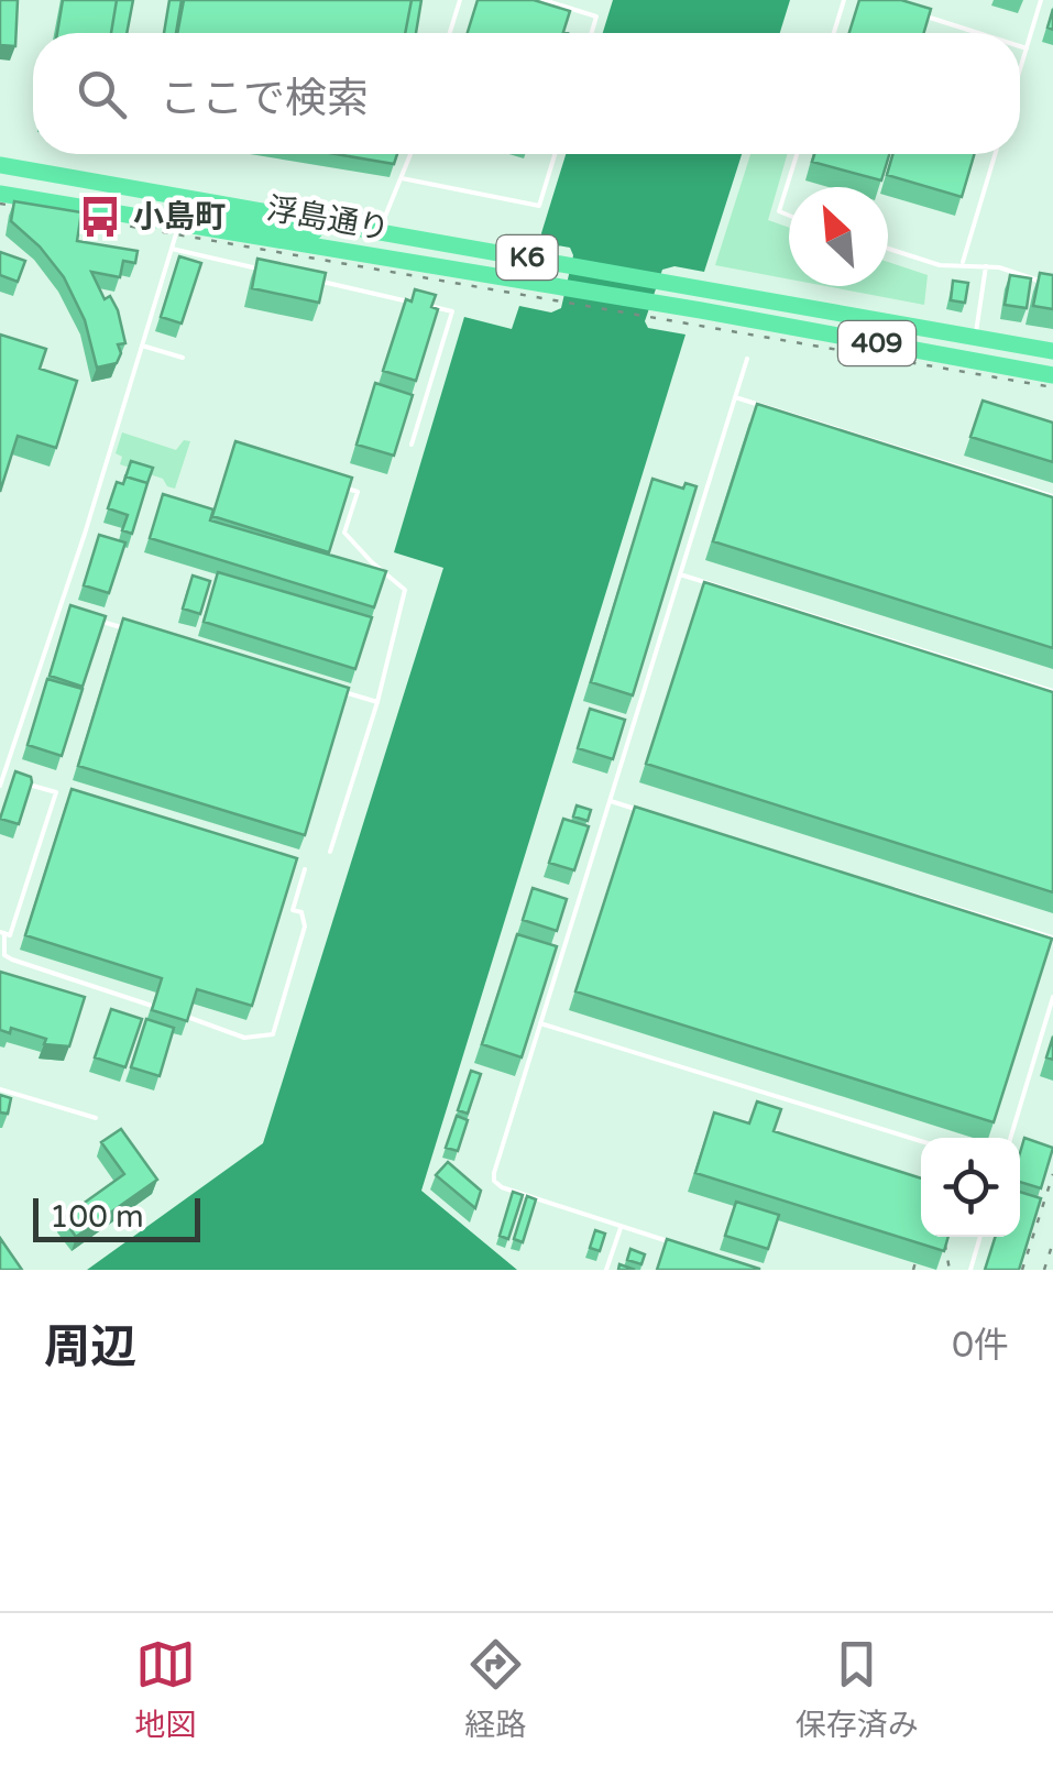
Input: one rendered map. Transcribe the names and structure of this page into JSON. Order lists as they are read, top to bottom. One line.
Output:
{"streets":{"highway":["浮島通り","K6","409"]},"crossings":[["浮島通り","K6"],["浮島通り","409"]],"places":{"bus stop":["小島町"]},"scale_bar":"100 m","north":"top left","page":{"search":"ここで検索","scale":"100 m","heading":["周辺","0件"],"nav":["地図","経路","保存済み"]}}
